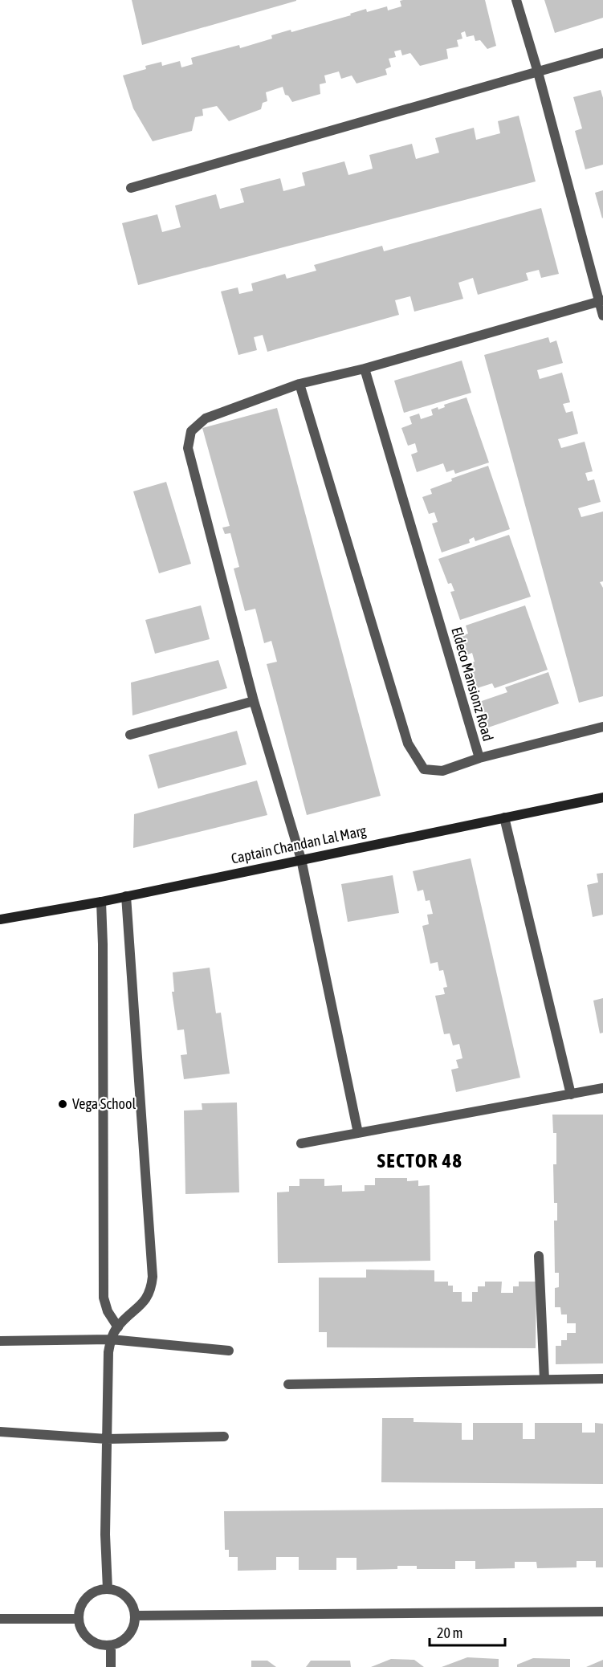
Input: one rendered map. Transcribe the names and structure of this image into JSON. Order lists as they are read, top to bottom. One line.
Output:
{"streets":{"street":["Eldeco Mansionz Road","Captain Chandan Lal Marg"]},"districts":["SECTOR 48"],"places":["Vega School"],"scale_bar":"20 m"}
